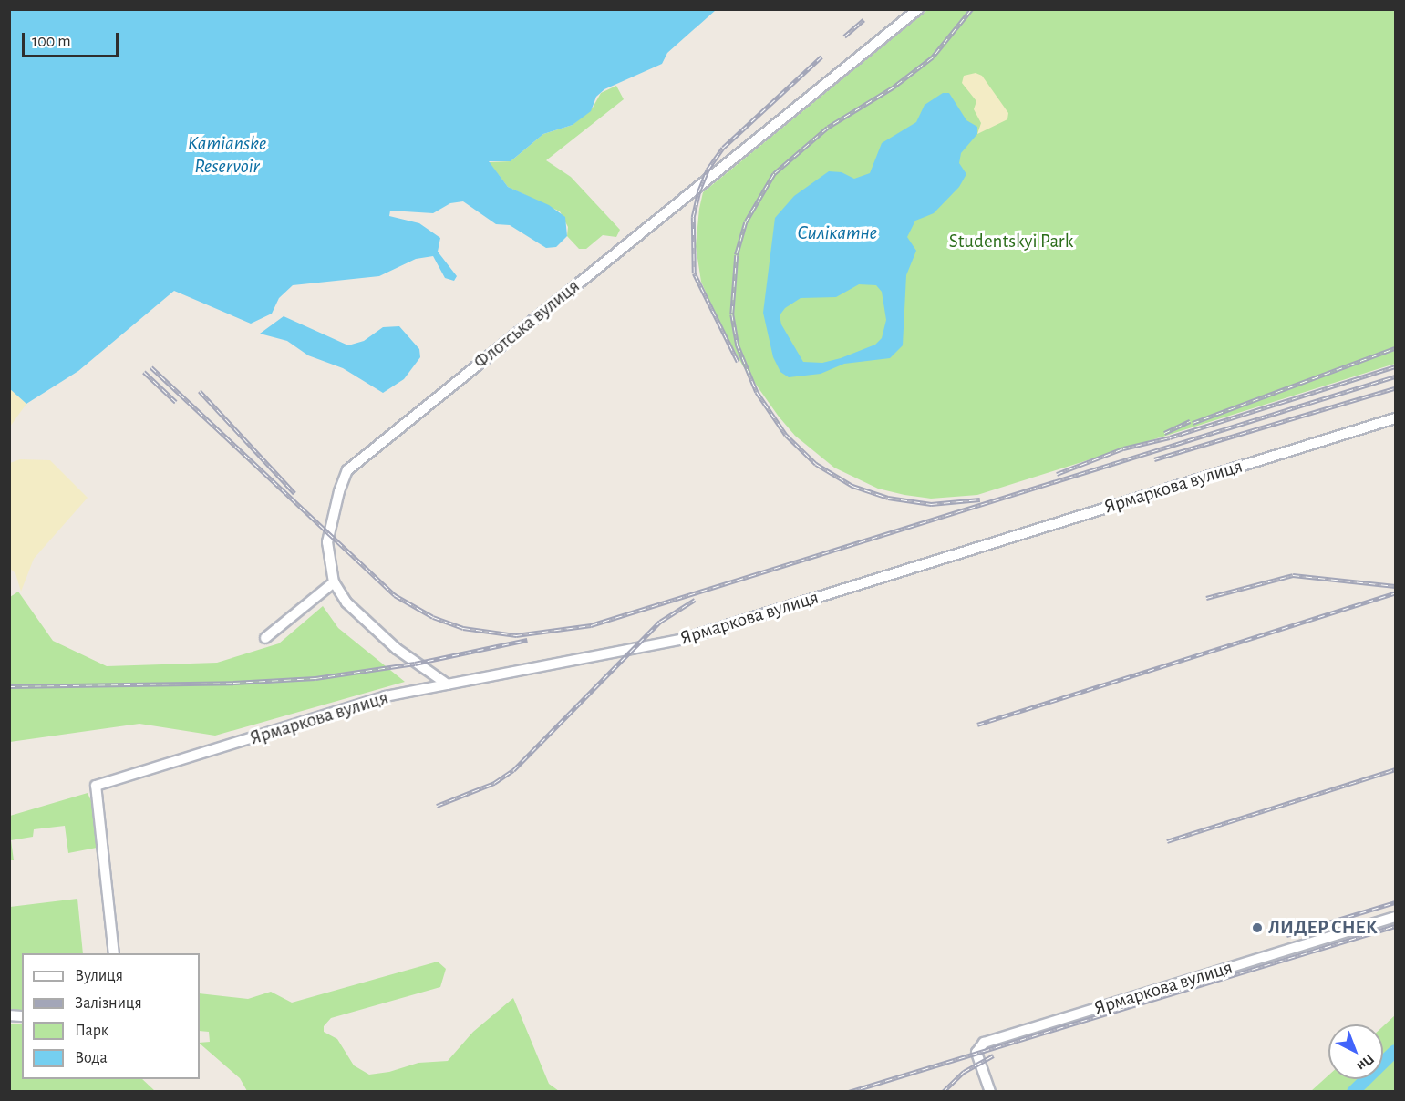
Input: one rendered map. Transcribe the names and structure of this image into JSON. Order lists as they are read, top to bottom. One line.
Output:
{"streets":{"street":["Флотська вулиця","Ярмаркова вулиця"]},"crossings":[["Флотська вулиця","Ярмаркова вулиця"]],"water":["Kamianske Reservoir","Силікатне"],"parks":["Studentskyi Park"],"places":["ЛИДЕР СНЕК"],"legend":["Вулиця","Залізниця","Парк","Вода"],"scale_bar":"100 m","north":"bottom right"}
